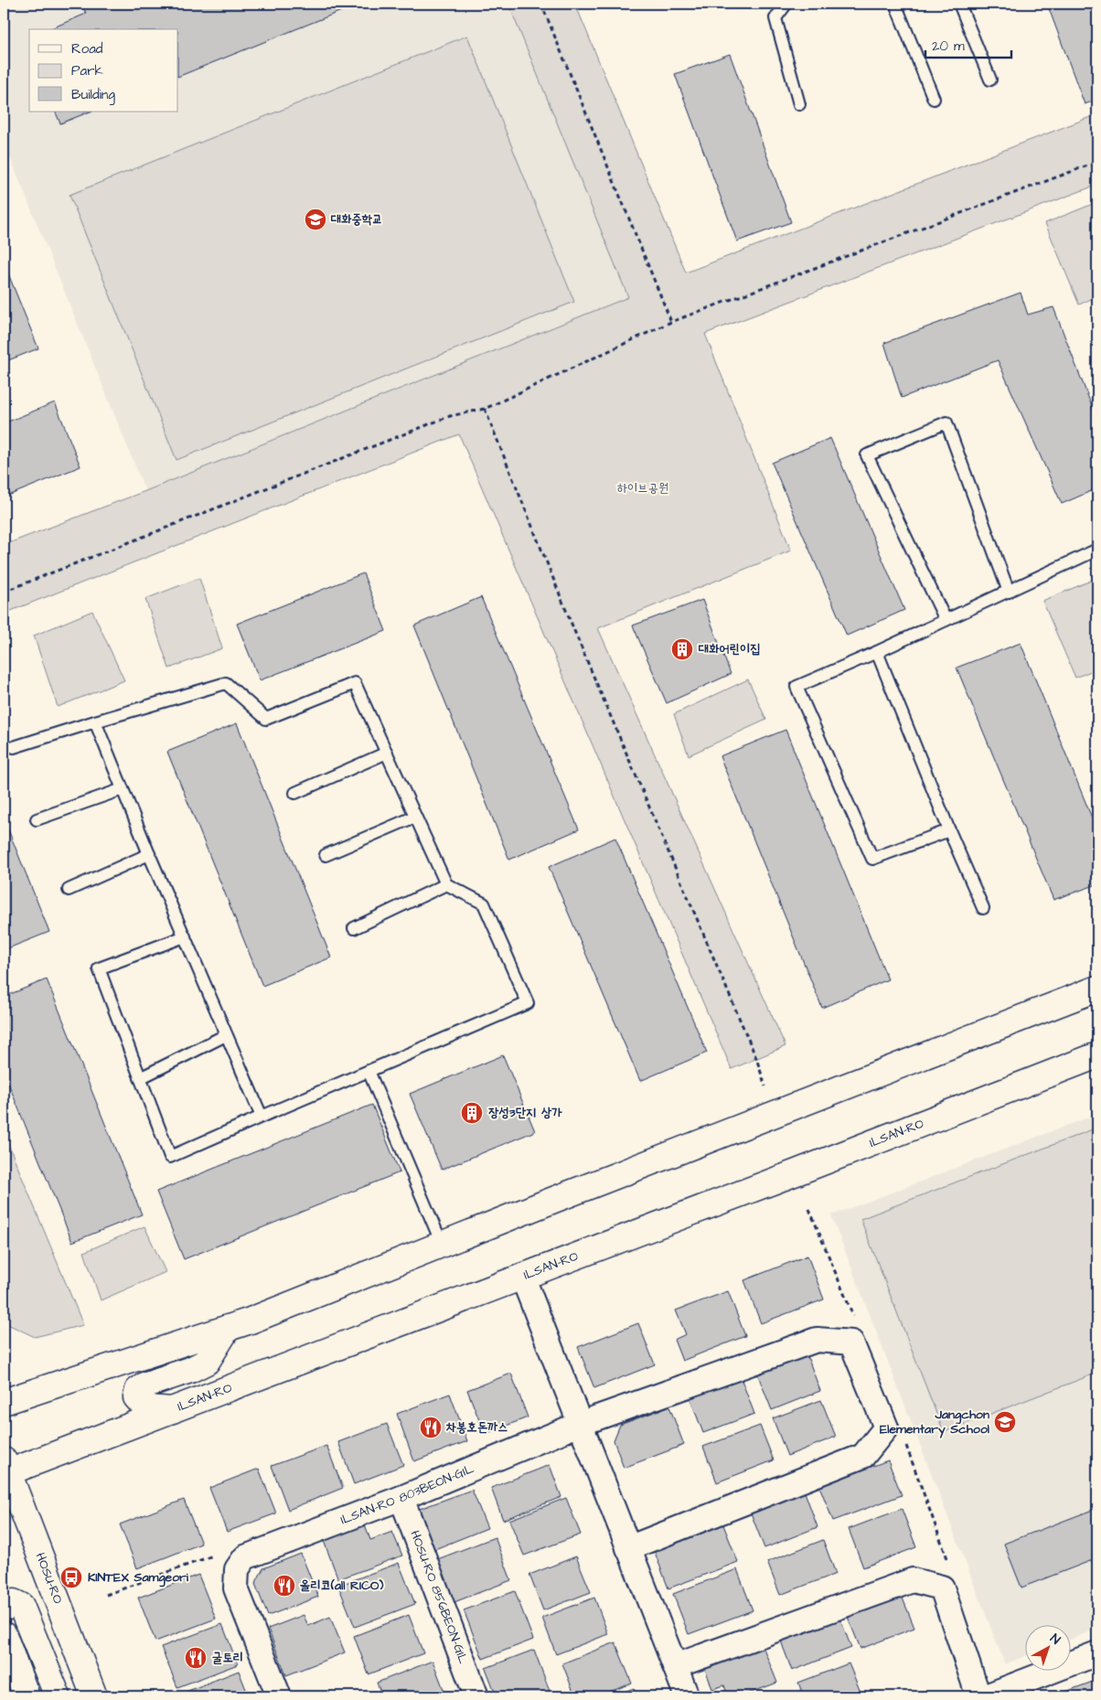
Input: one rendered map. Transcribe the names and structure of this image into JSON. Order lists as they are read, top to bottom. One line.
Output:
{"streets":{"main road":["ILSAN-RO","HOSU-RO"],"street":["ILSAN-RO 803BEON-GIL","HOSU-RO 856BEON-GIL"]},"crossings":[["ILSAN-RO","HOSU-RO"],["ILSAN-RO 803BEON-GIL","HOSU-RO 856BEON-GIL"]],"parks":["하이브공원"],"places":{"school or university":["대화중학교","Jangchon Elementary School"],"building":["대화어린이집","장성3단지 상가"],"restaurant":["차봉호돈까스","올리코(all RICO)","굴토리"],"bus stop":["KINTEX Samgeori"]},"legend":["Road","Park","Building"],"scale_bar":"20 m","north":"top right"}
